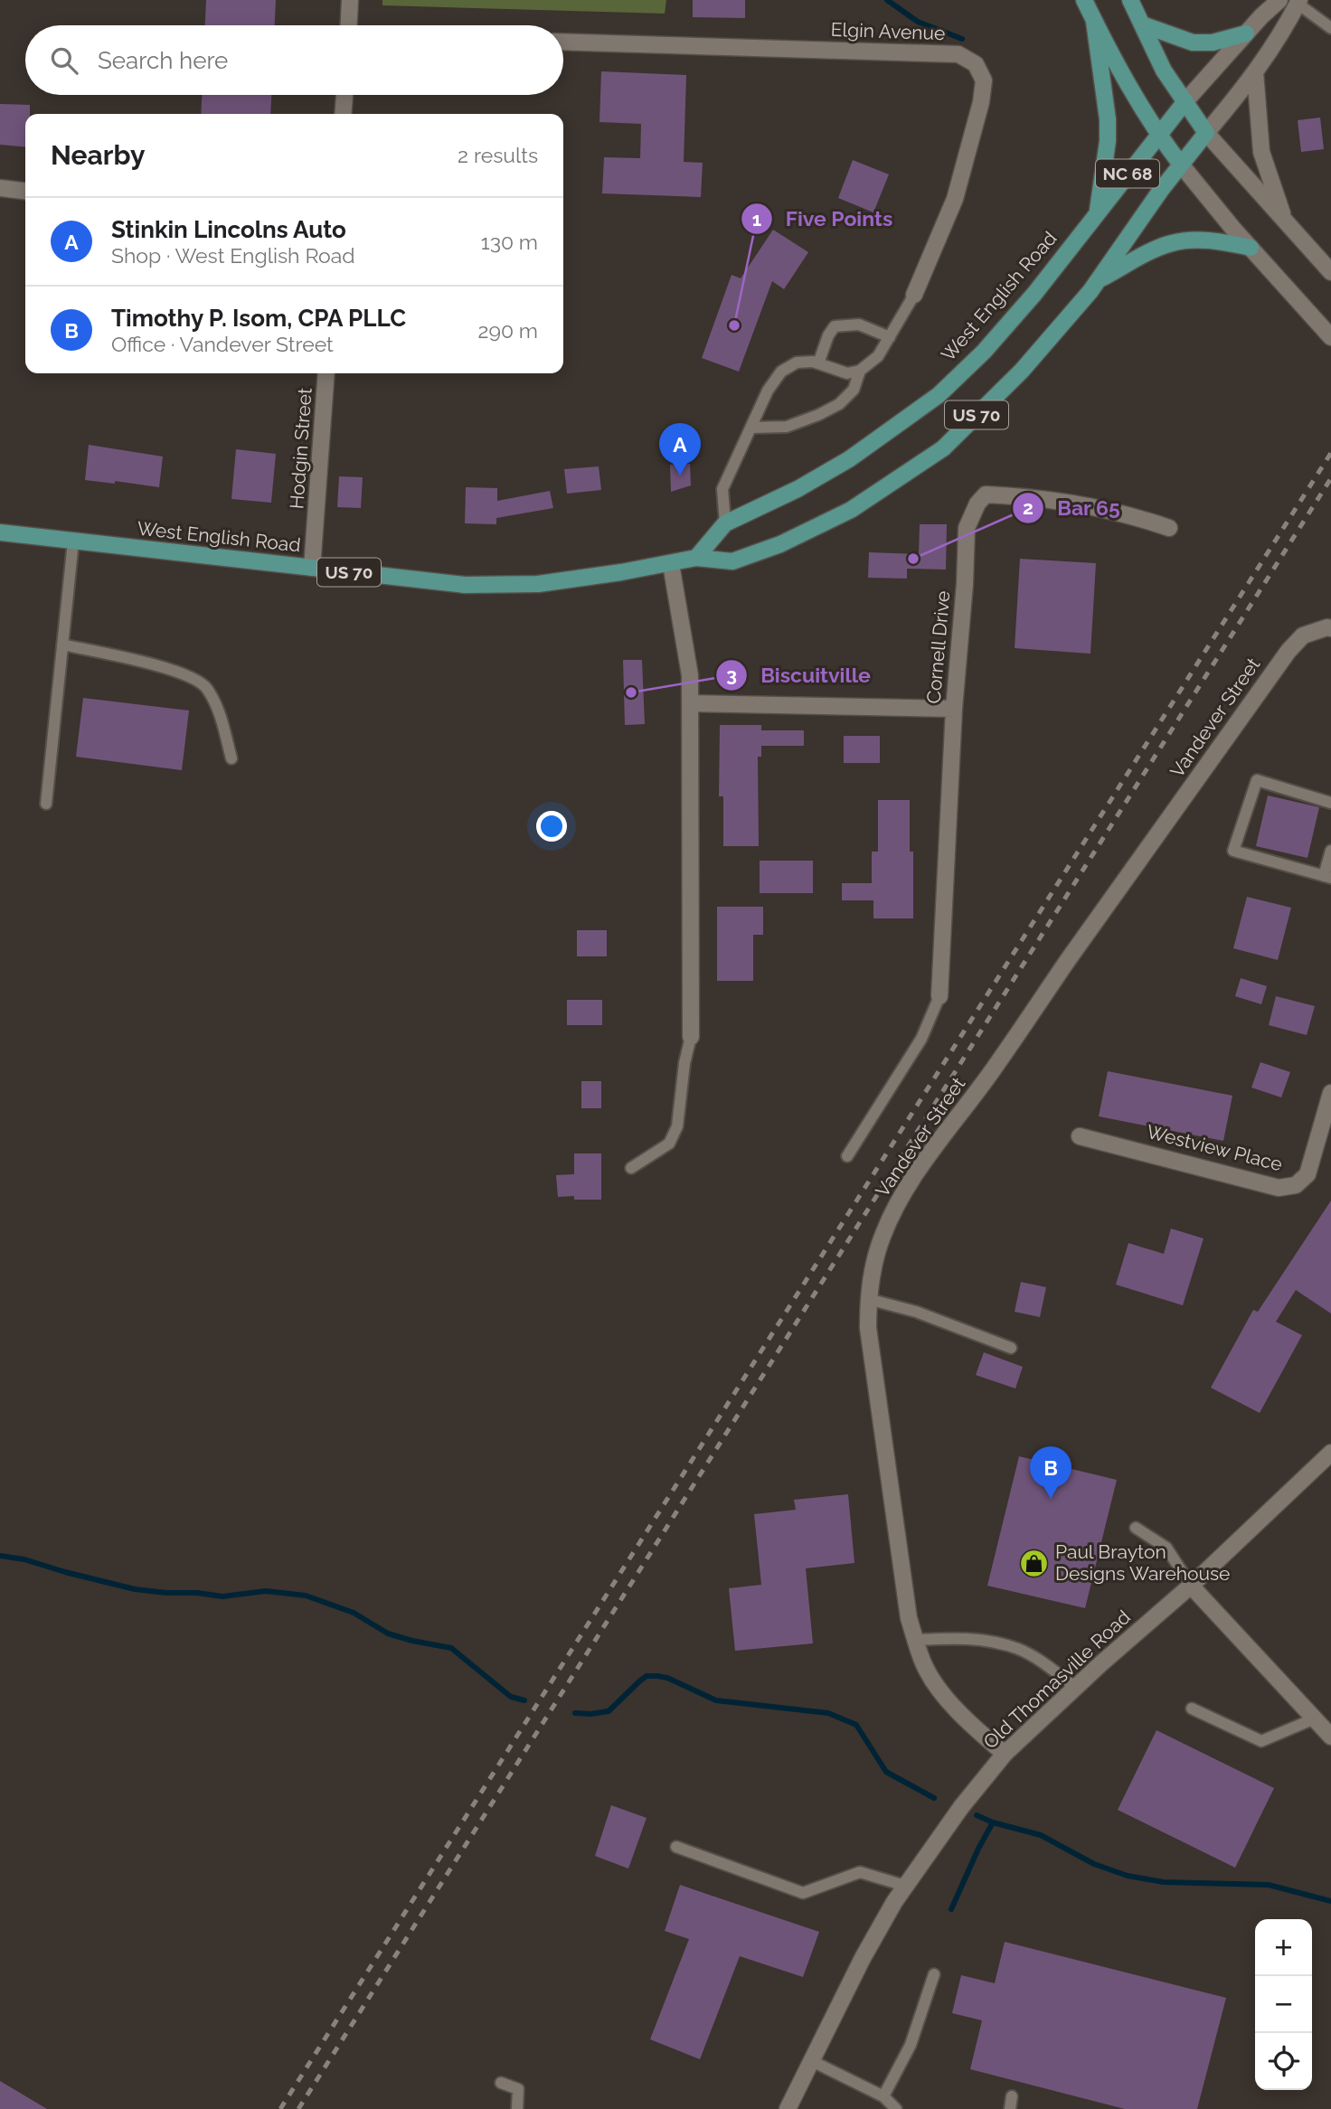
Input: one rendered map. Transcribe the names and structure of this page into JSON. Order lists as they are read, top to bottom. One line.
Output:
{"streets":{"main road":["NC 68","West English Road","US 70"],"street":["Elgin Avenue","Hodgin Street","Cornell Drive","Vandever Street","Westview Place","Old Thomasville Road"]},"crossings":[["West English Road","US 70"],["West English Road","Hodgin Street"],["Vandever Street","Old Thomasville Road"]],"places":{"other":["Five Points","Bar 65","Biscuitville"],"shop":["Paul Brayton Designs Warehouse"]},"page":{"search":"Search here","heading":["Nearby","2 results"],"list":[{"mark":"A","name":"Stinkin Lincolns Auto","note":"Shop · West English Road","value":"130 m"},{"mark":"B","name":"Timothy P. Isom, CPA PLLC","note":"Office · Vandever Street","value":"290 m"}],"pins":["A","B"],"map_buttons":["+","−"]}}
